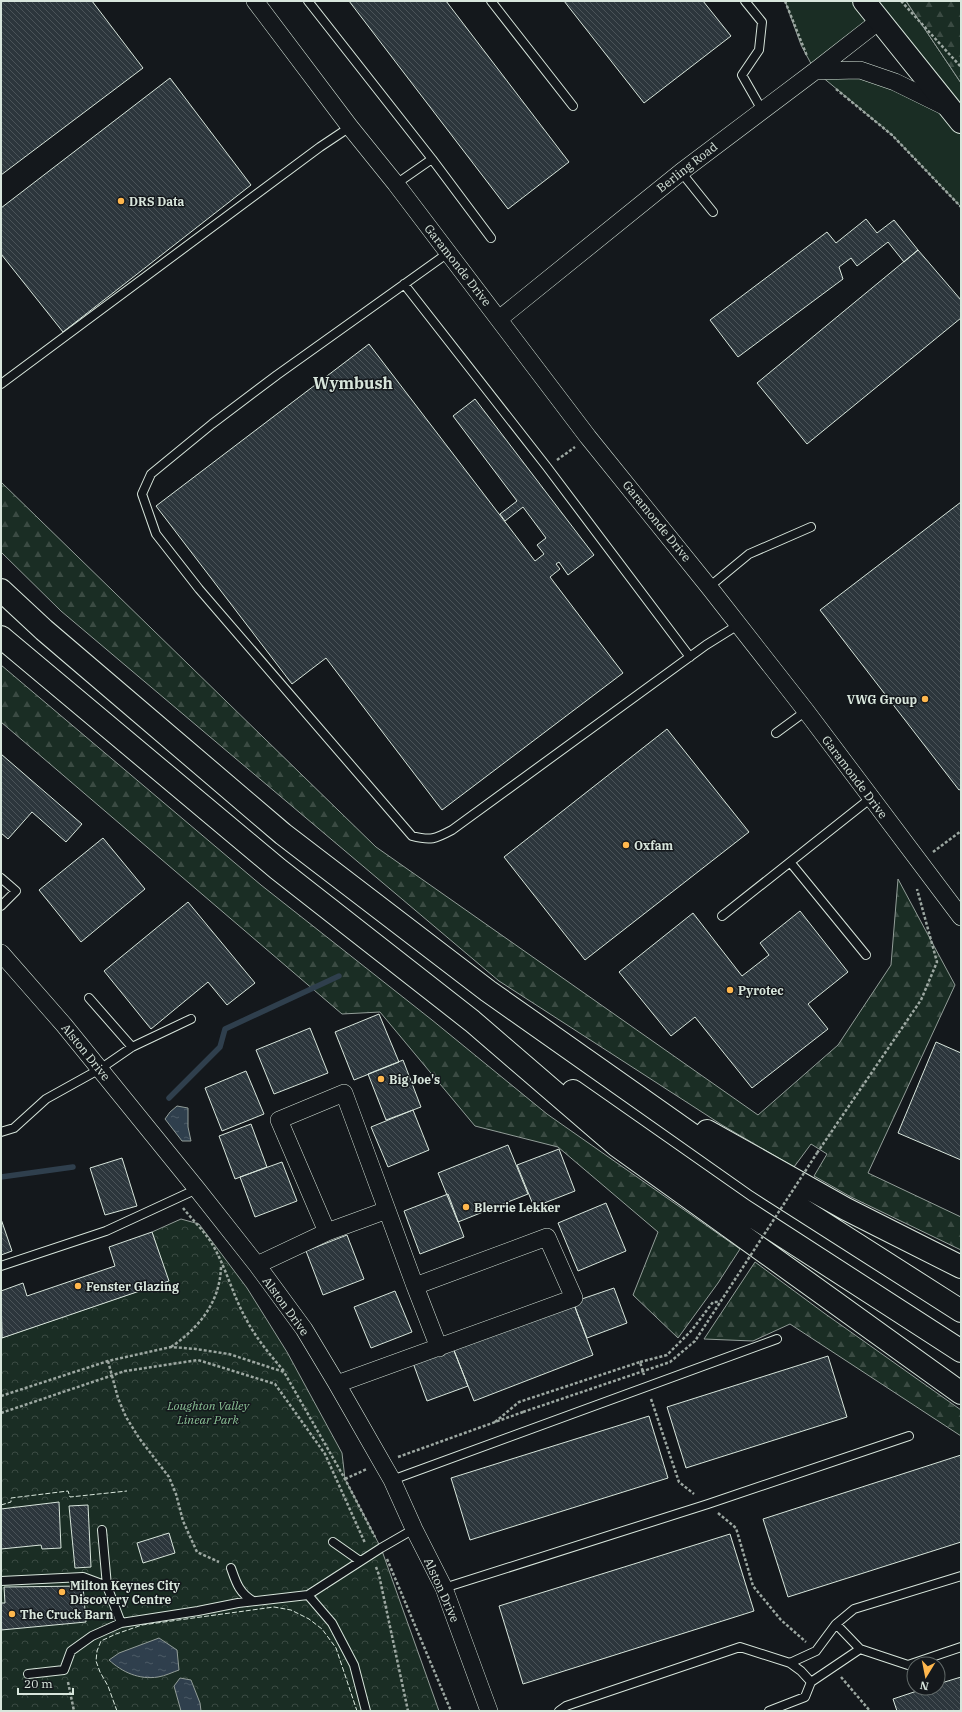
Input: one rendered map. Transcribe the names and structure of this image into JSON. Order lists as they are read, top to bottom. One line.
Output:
{"streets":{"street":["Berling Road","Garamonde Drive","Alston Drive"]},"crossings":[["Berling Road","Garamonde Drive"]],"districts":["Wymbush"],"parks":["Loughton Valley Linear Park"],"places":["DRS Data","VWG Group","Oxfam","Pyrotec","Big Joe's","Blerrie Lekker","Fenster Glazing","Milton Keynes City Discovery Centre","The Cruck Barn"],"scale_bar":"20 m","north":"bottom"}
